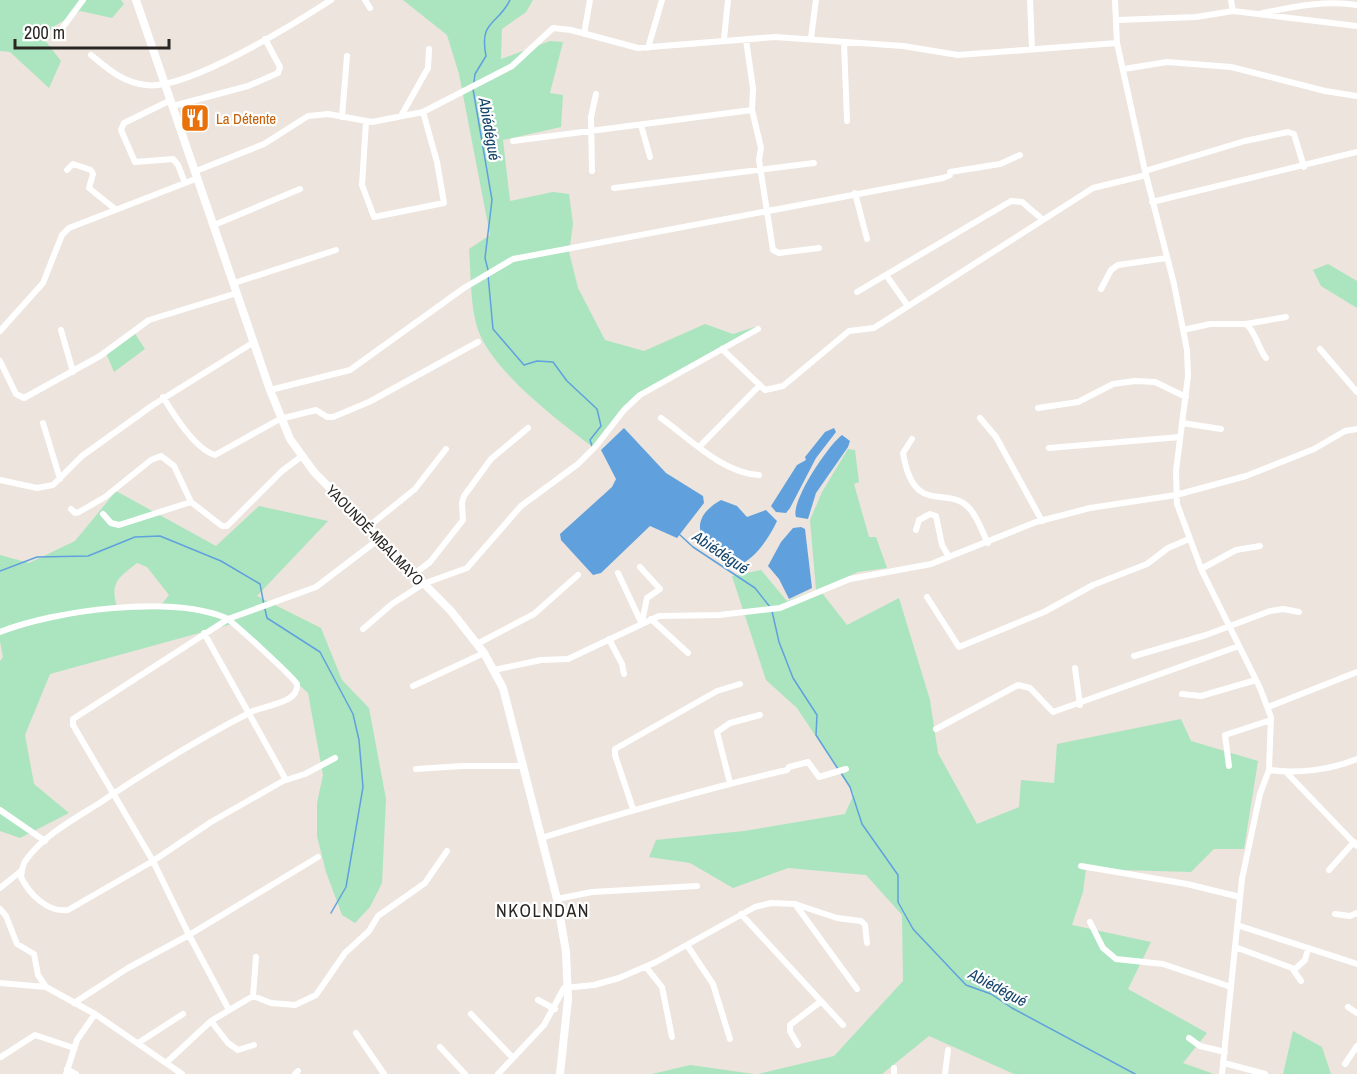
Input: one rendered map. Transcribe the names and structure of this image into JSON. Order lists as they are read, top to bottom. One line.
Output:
{"streets":{"highway":["YAOUNDÉ-MBALMAYO"]},"districts":["NKOLNDAN"],"water":["Abiédégué"],"places":{"restaurant":["La Détente"]},"scale_bar":"200 m"}
